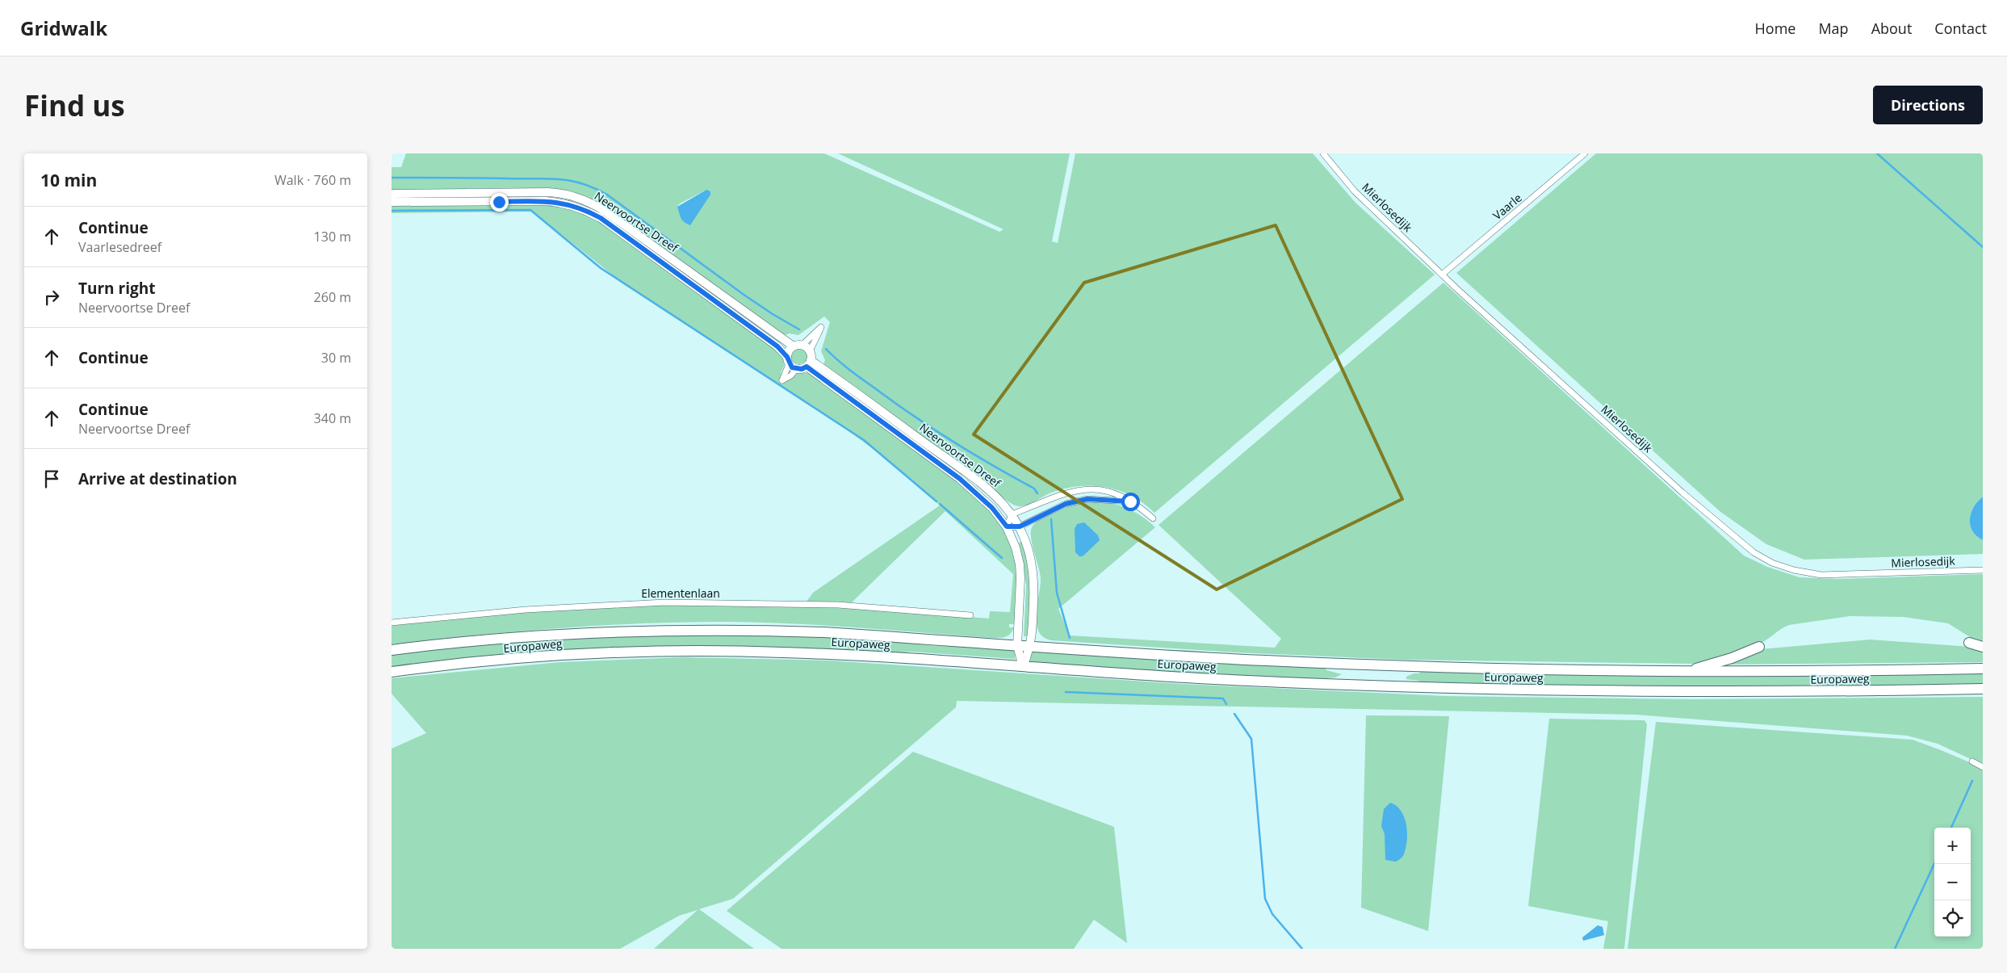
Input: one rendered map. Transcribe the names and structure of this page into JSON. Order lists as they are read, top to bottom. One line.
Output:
{"streets":{"highway":["Europaweg"],"street":["Vaarle","Mierlosedijk","Neervoortse Dreef","Elementenlaan"]},"crossings":[["Vaarle","Mierlosedijk"],["Neervoortse Dreef","Europaweg"]],"page":{"header":"Gridwalk","nav":["Home","Map","About","Contact"],"buttons":"Directions","title":"Find us","heading":["10 min","Walk · 760 m"],"list":[["Continue","Vaarlesedreef","130 m"],["Turn right","Neervoortse Dreef","260 m"],["Continue","30 m"],["Continue","Neervoortse Dreef","340 m"],"Arrive at destination"],"map_buttons":["+","−"]}}
